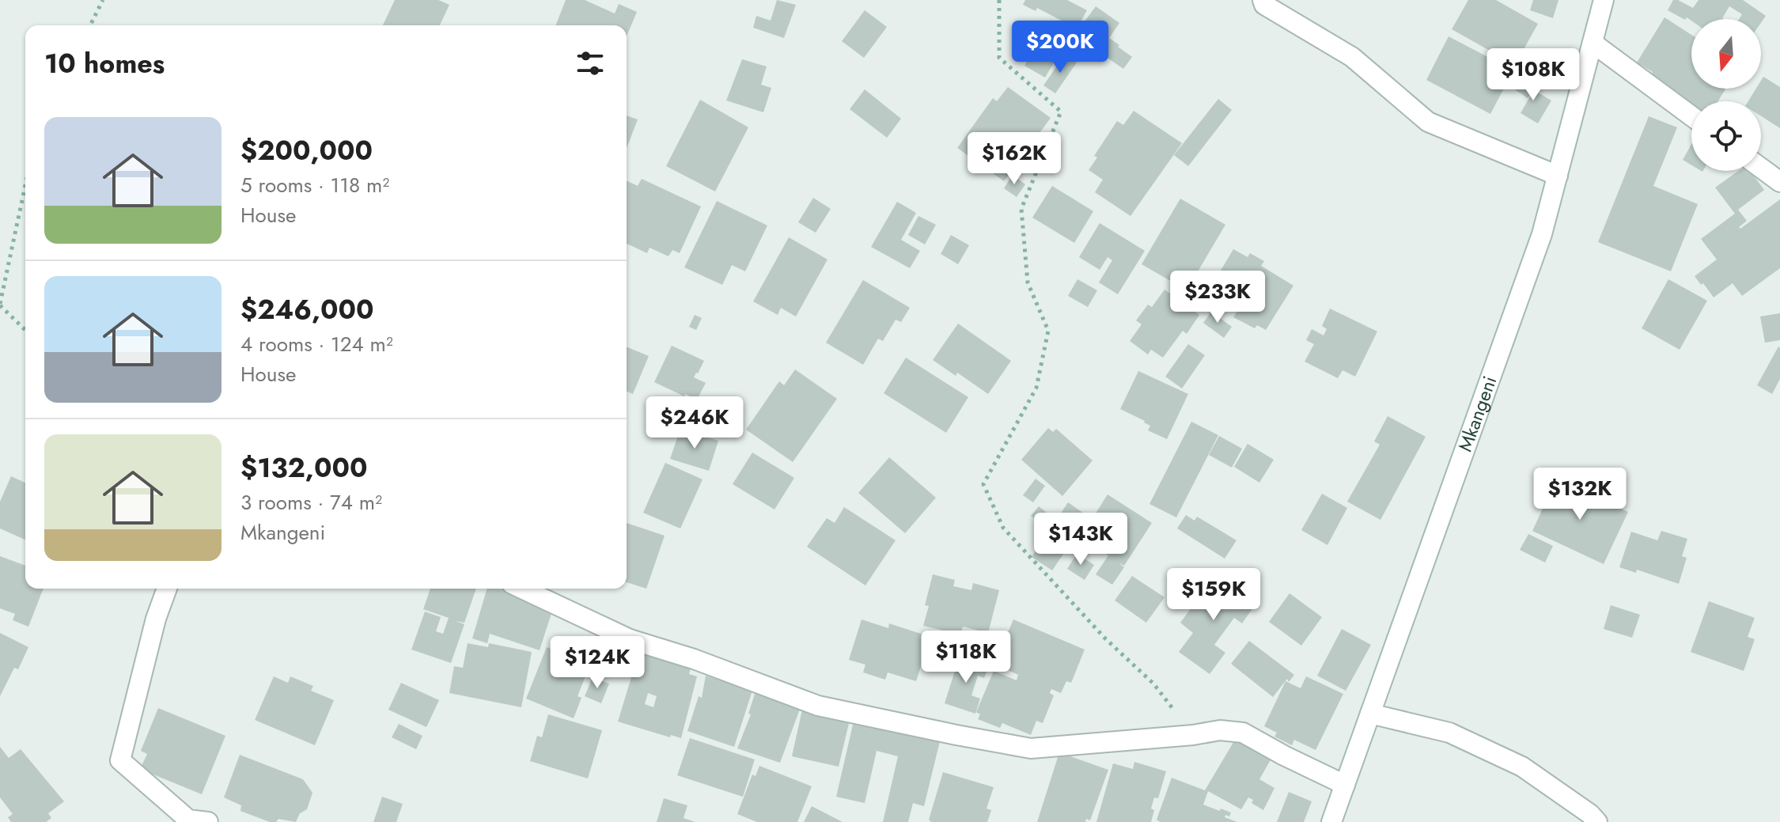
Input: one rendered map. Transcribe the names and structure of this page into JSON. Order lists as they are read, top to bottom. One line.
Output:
{"streets":{"street":["Mkangeni"]},"north":"bottom","page":{"price":["$200K","$108K","$162K","$233K","$246K","$132K","$143K","$159K","$118K","$124K"],"heading":"10 homes","list":[{"name":"$200,000","note":"5 rooms · 118 m² · House"},{"name":"$246,000","note":"4 rooms · 124 m² · House"},{"name":"$132,000","note":"3 rooms · 74 m² · Mkangeni"}]}}
